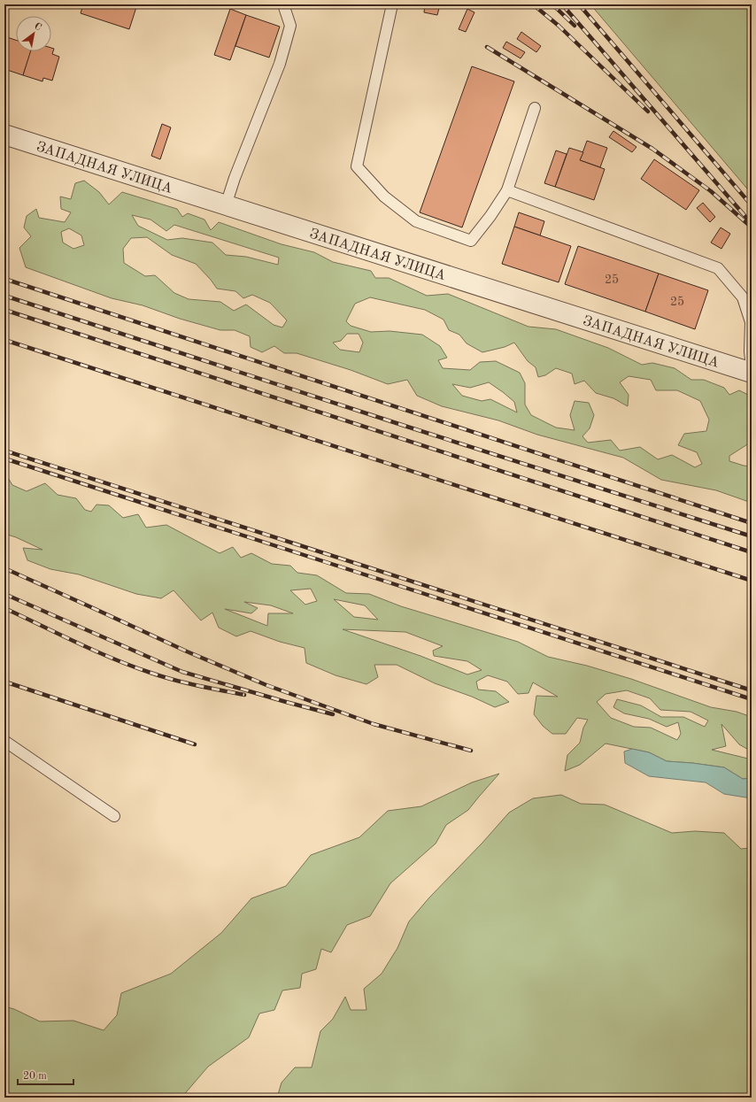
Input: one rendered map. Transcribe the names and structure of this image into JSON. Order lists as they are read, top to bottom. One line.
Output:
{"streets":{"street":["ЗАПАДНАЯ УЛИЦА"]},"house_numbers":["25","25"],"scale_bar":"20 m","north":"top right"}
